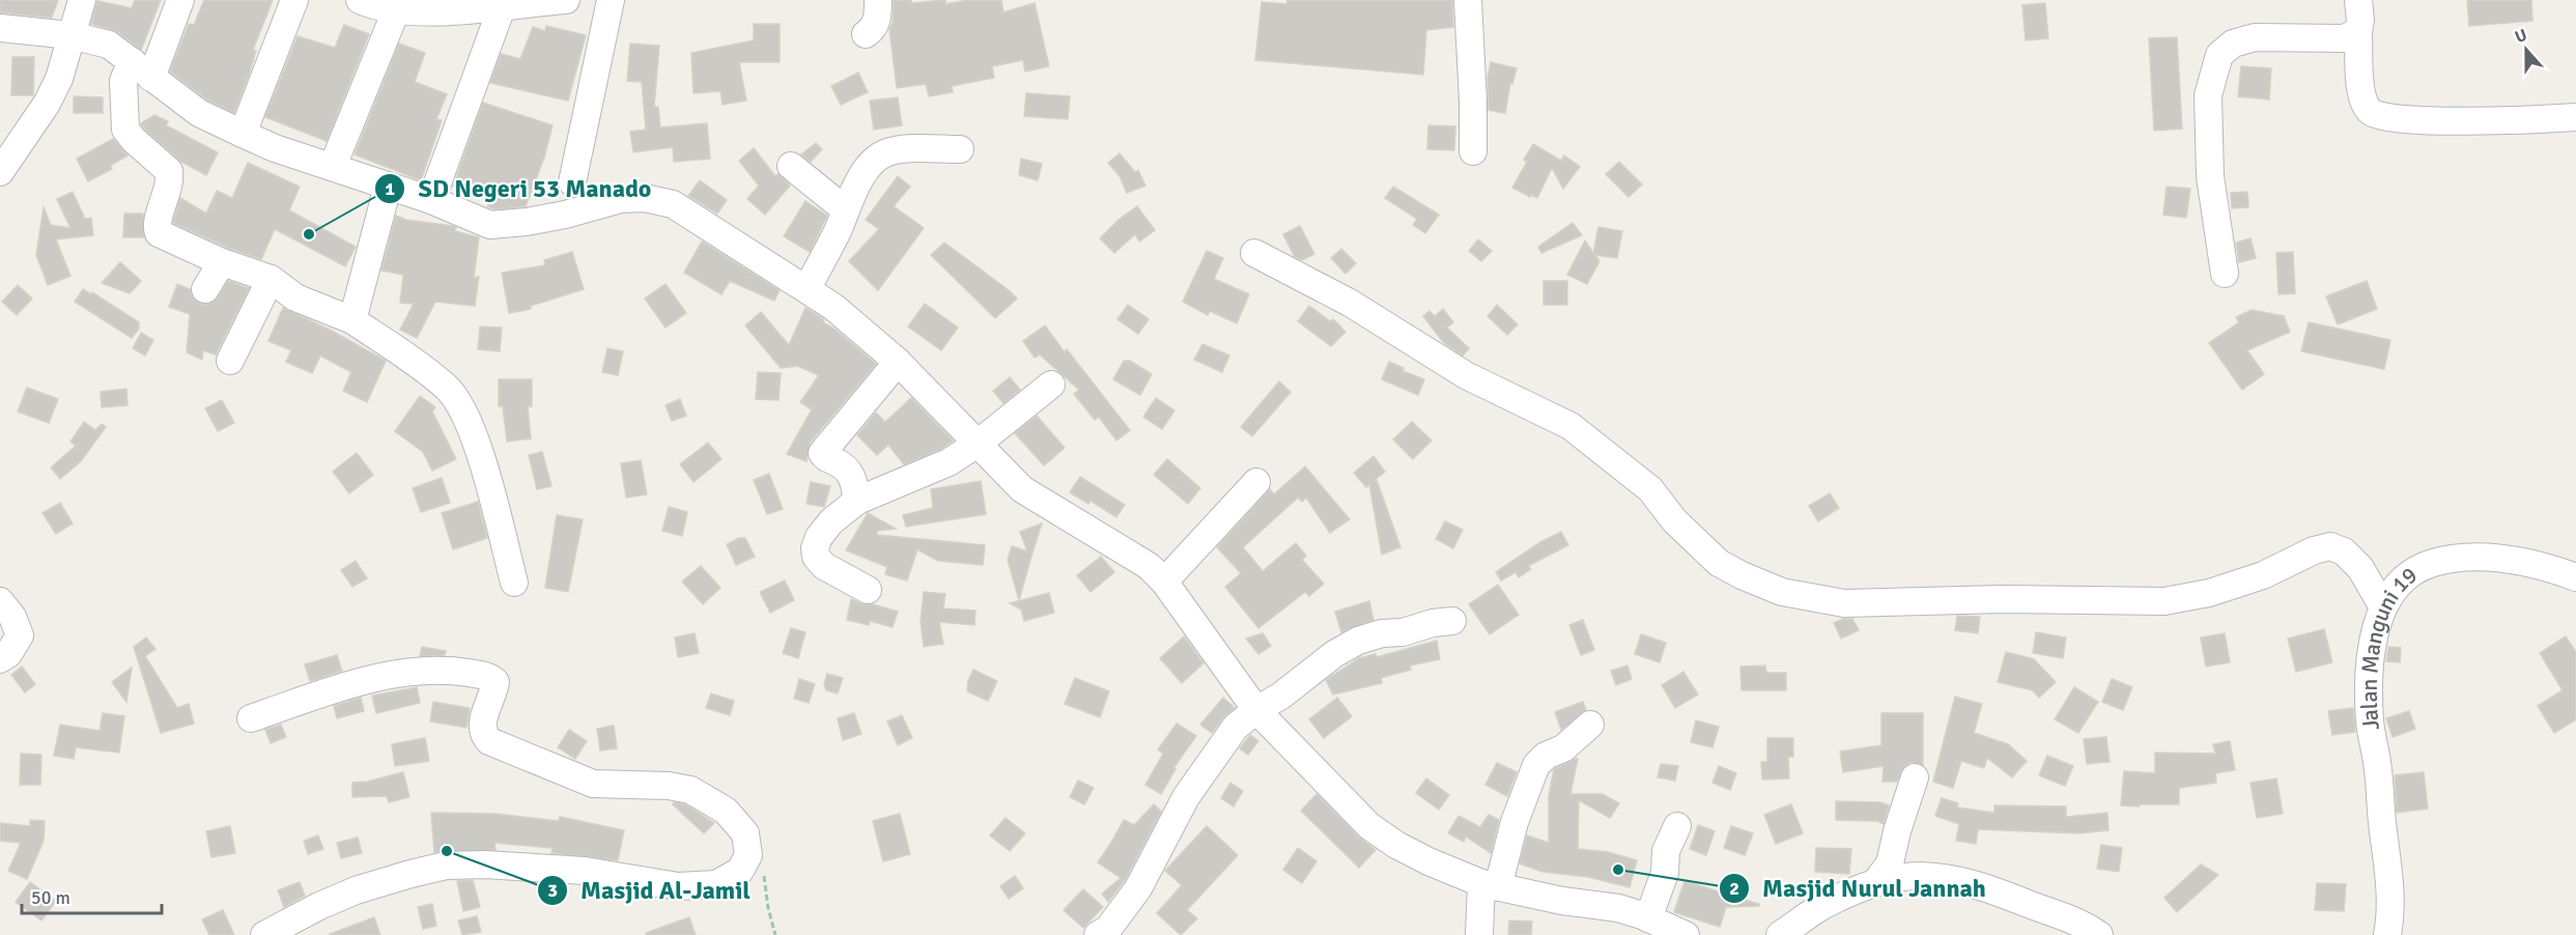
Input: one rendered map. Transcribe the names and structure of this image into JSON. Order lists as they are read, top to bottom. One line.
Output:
{"streets":{"street":["Jalan Manguni 19"]},"places":["SD Negeri 53 Manado","Masjid Al-Jamil","Masjid Nurul Jannah"],"scale_bar":"50 m","north":"top"}
